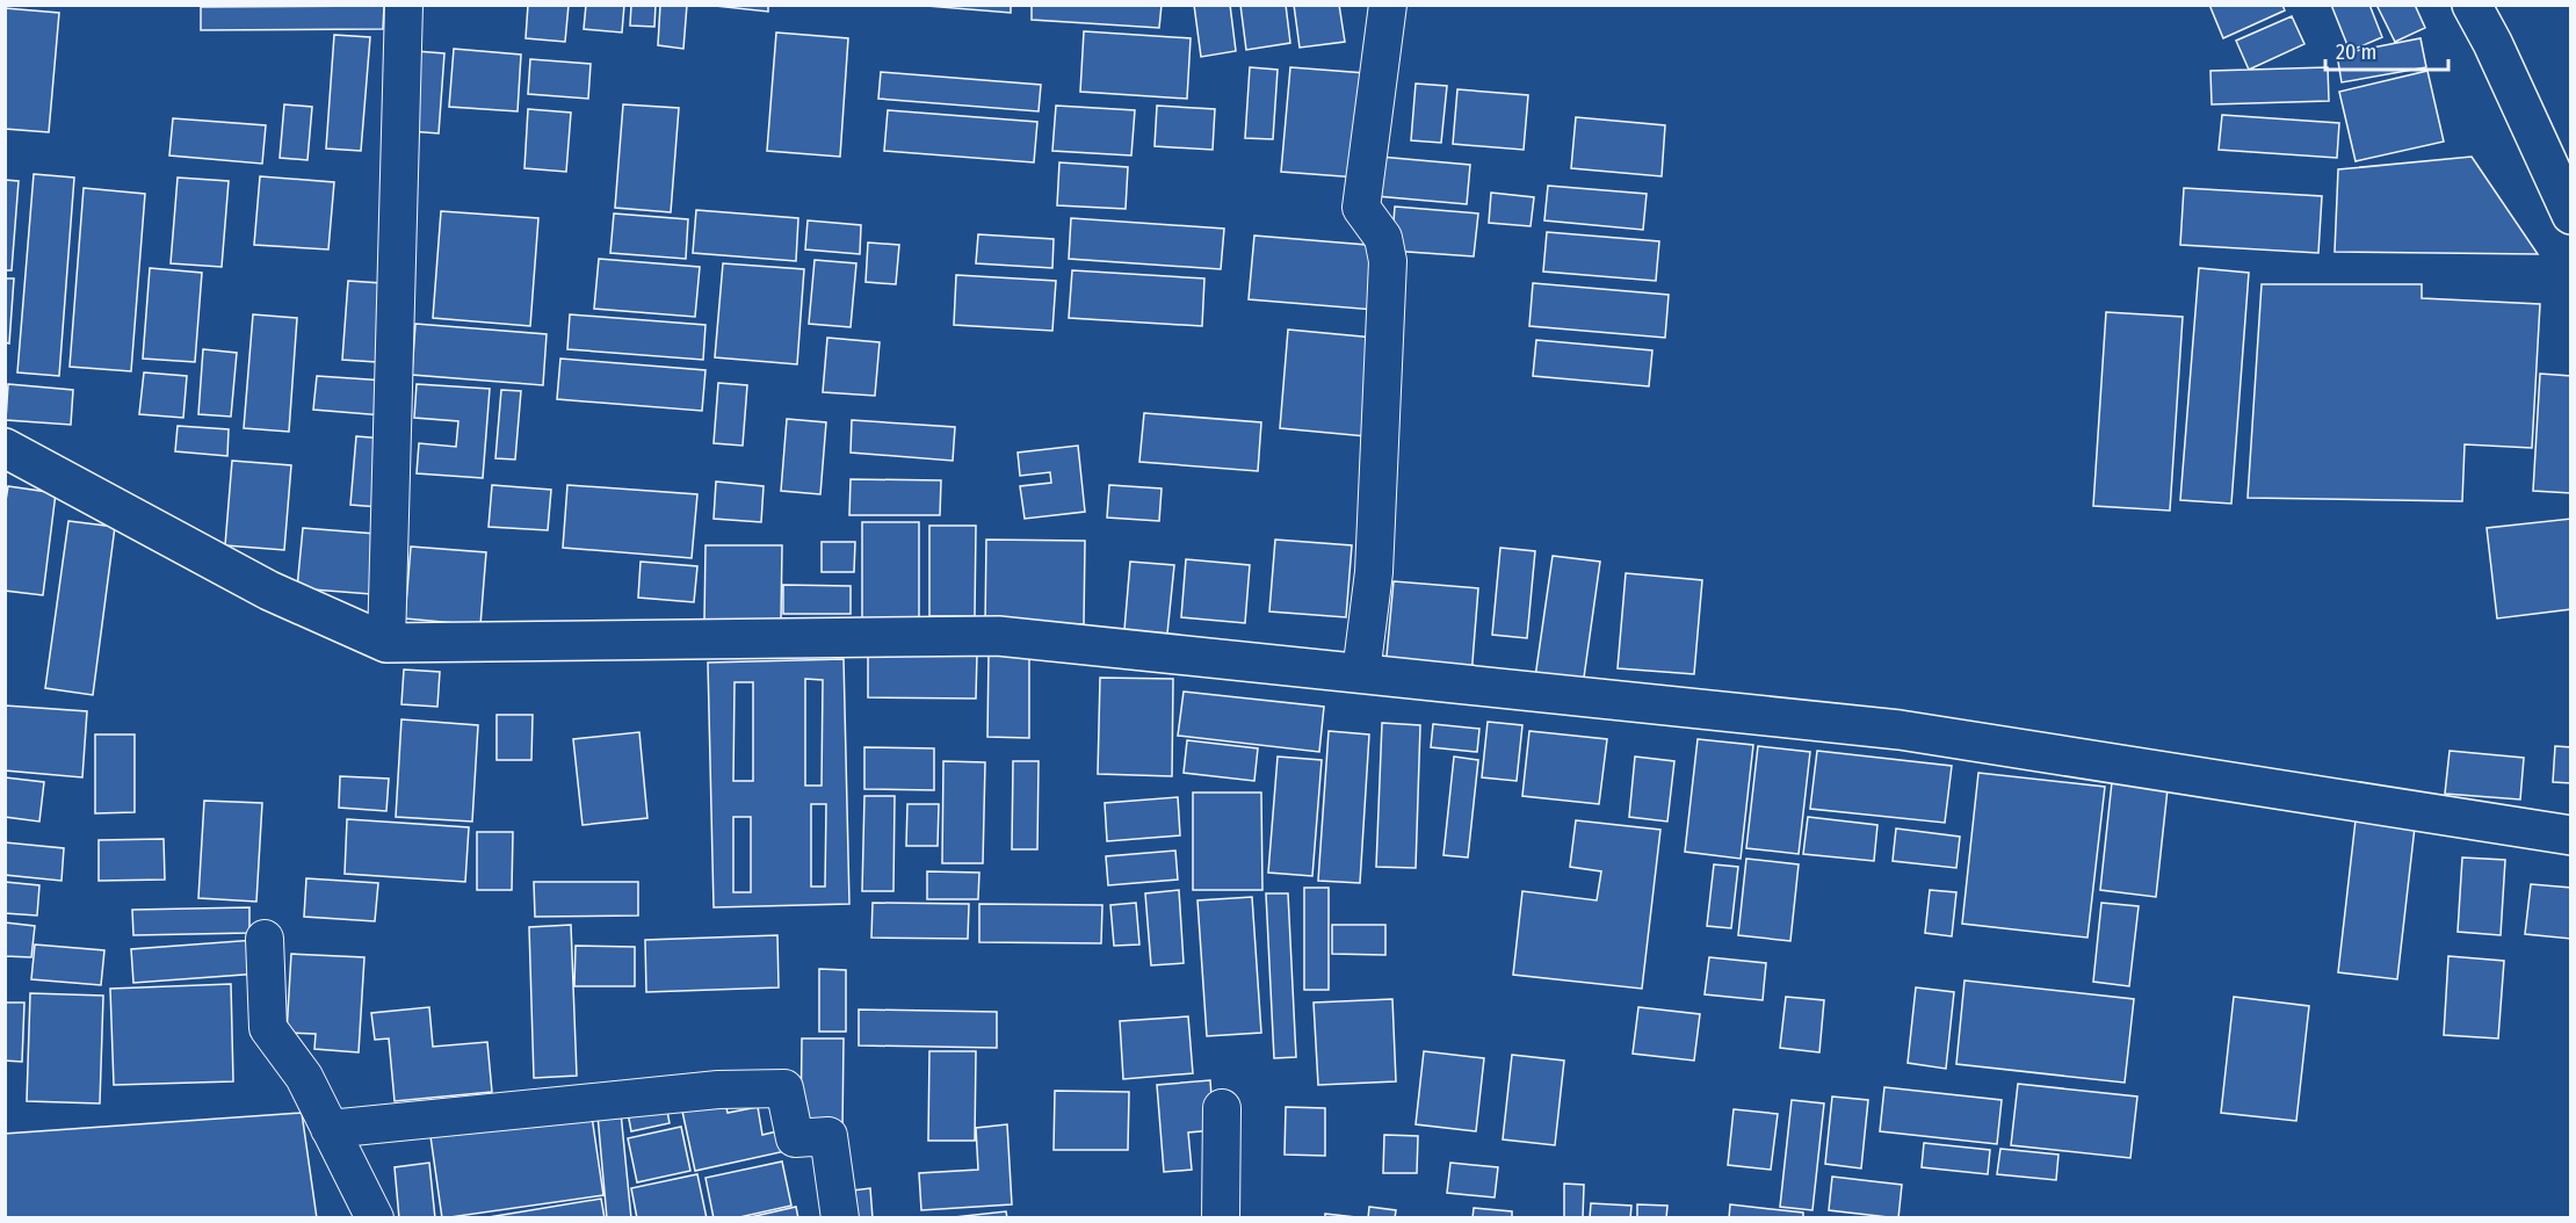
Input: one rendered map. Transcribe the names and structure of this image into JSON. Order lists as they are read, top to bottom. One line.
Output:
{"scale_bar":"20 m"}
